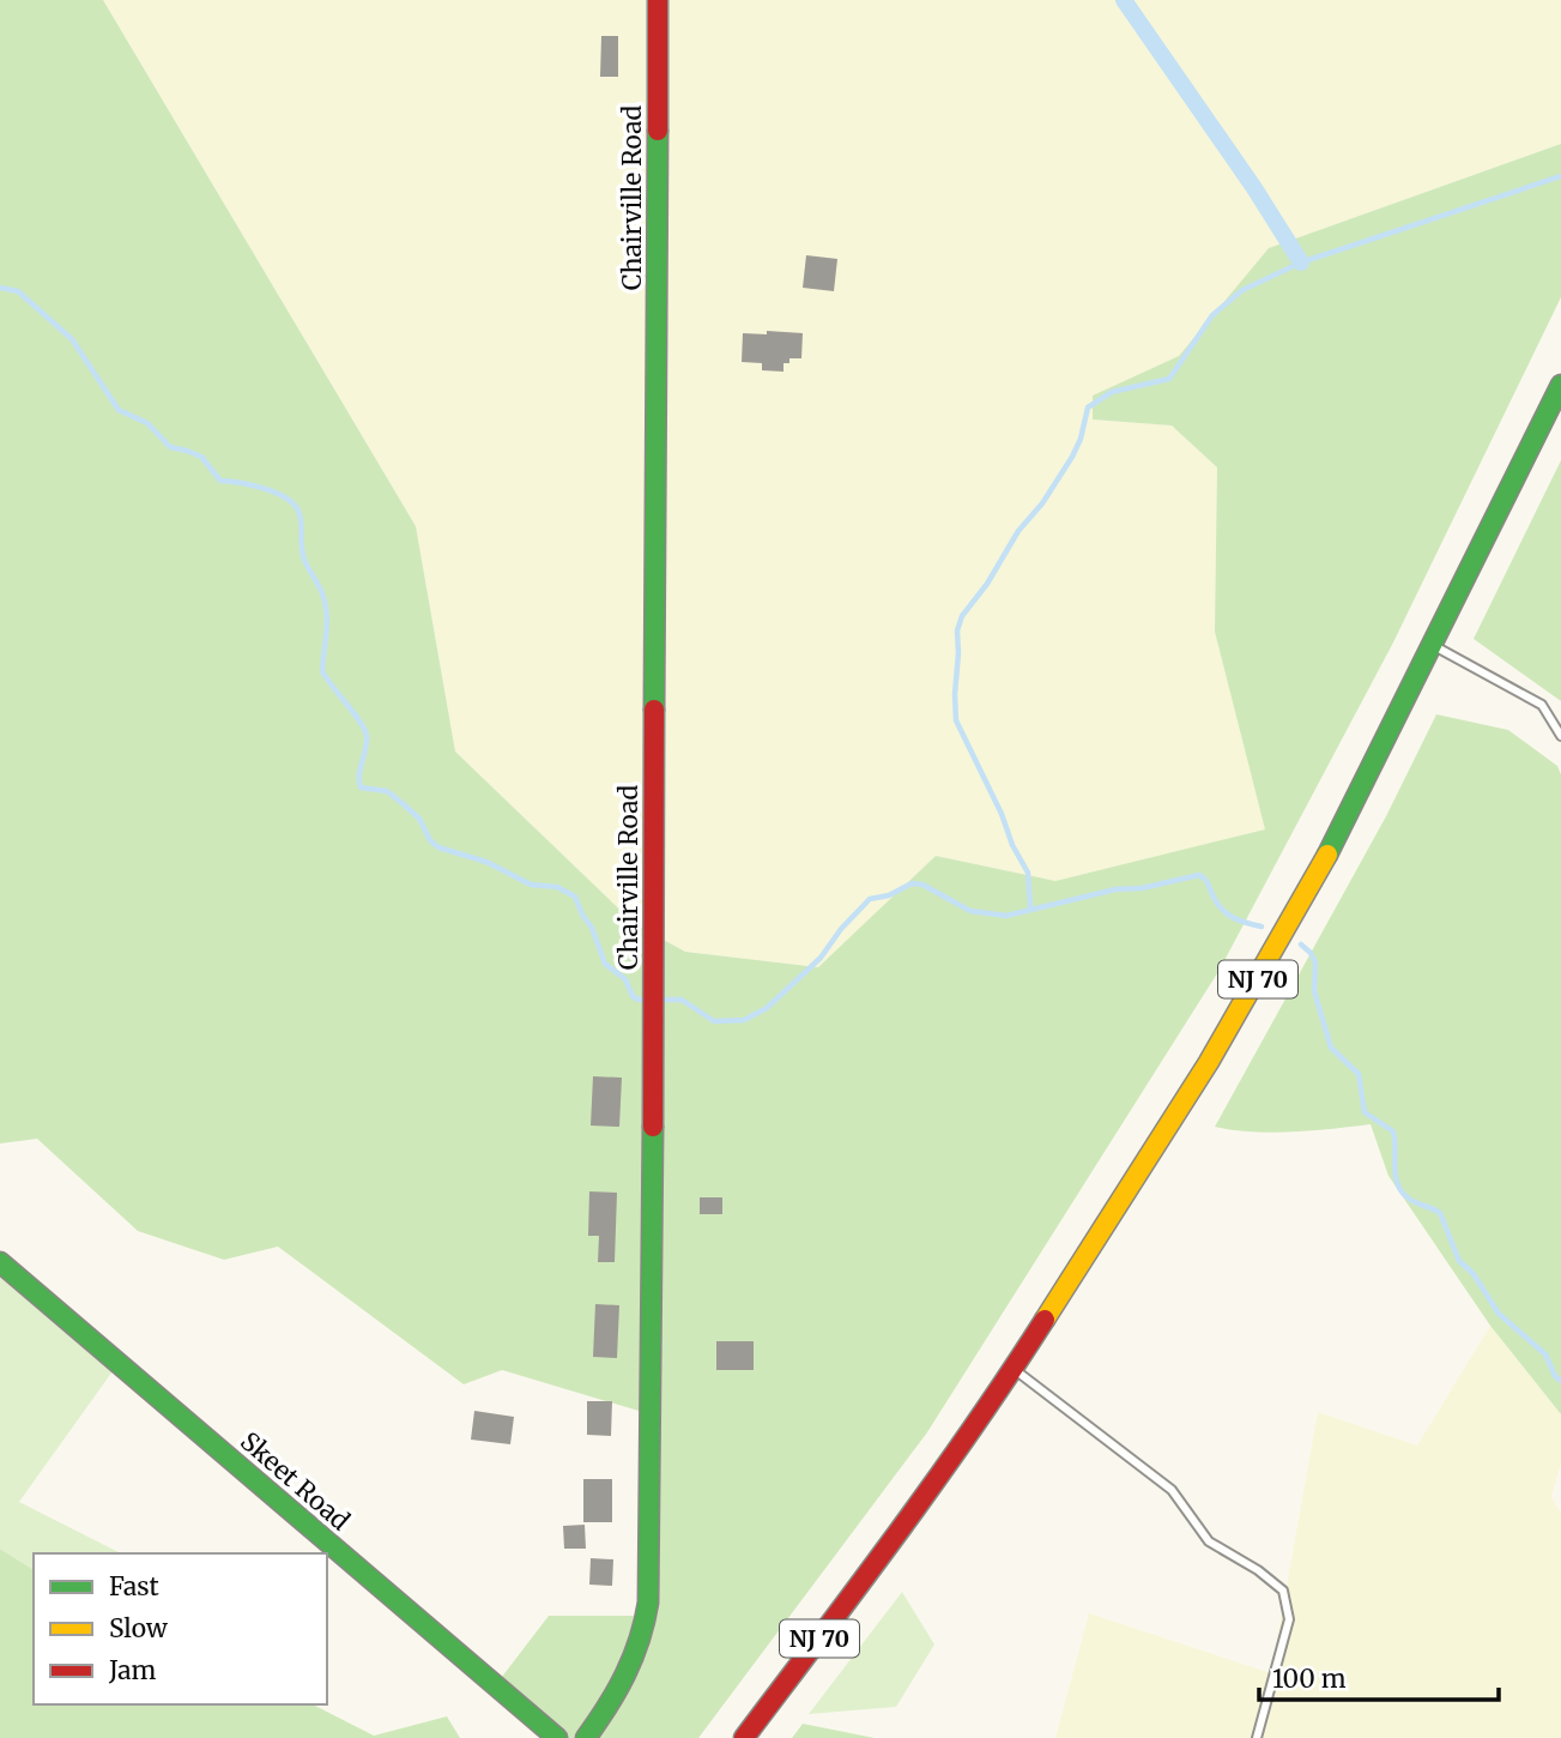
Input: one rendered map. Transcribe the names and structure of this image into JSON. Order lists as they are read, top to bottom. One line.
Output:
{"streets":{"main road":["Chairville Road","NJ 70","Skeet Road"]},"legend":["Fast","Slow","Jam"],"scale_bar":"100 m"}
